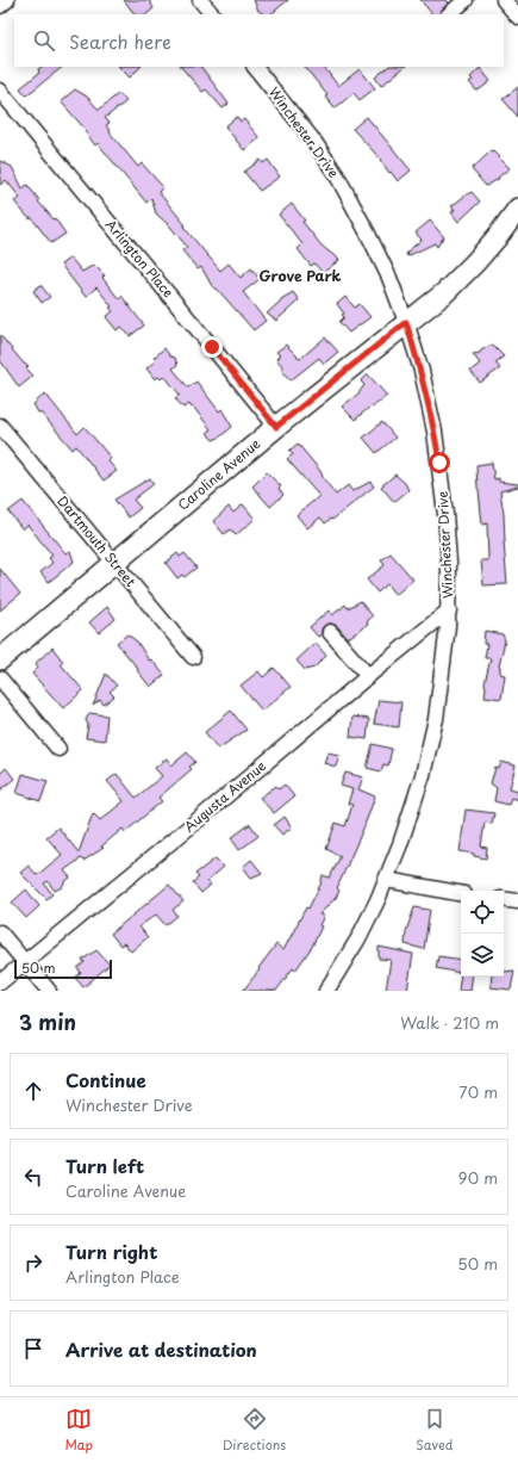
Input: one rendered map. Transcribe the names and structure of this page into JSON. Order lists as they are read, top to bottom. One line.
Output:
{"streets":{"street":["Winchester Drive","Arlington Place","Caroline Avenue","Dartmouth Street","Augusta Avenue"]},"crossings":[["Winchester Drive","Caroline Avenue"],["Winchester Drive","Augusta Avenue"],["Arlington Place","Caroline Avenue"],["Caroline Avenue","Dartmouth Street"]],"districts":["Grove Park"],"scale_bar":"50 m","page":{"search":"Search here","scale":"50 m","heading":["3 min","Walk · 210 m"],"list":[["Continue","Winchester Drive","70 m"],["Turn left","Caroline Avenue","90 m"],["Turn right","Arlington Place","50 m"],"Arrive at destination"],"nav":["Map","Directions","Saved"]}}
